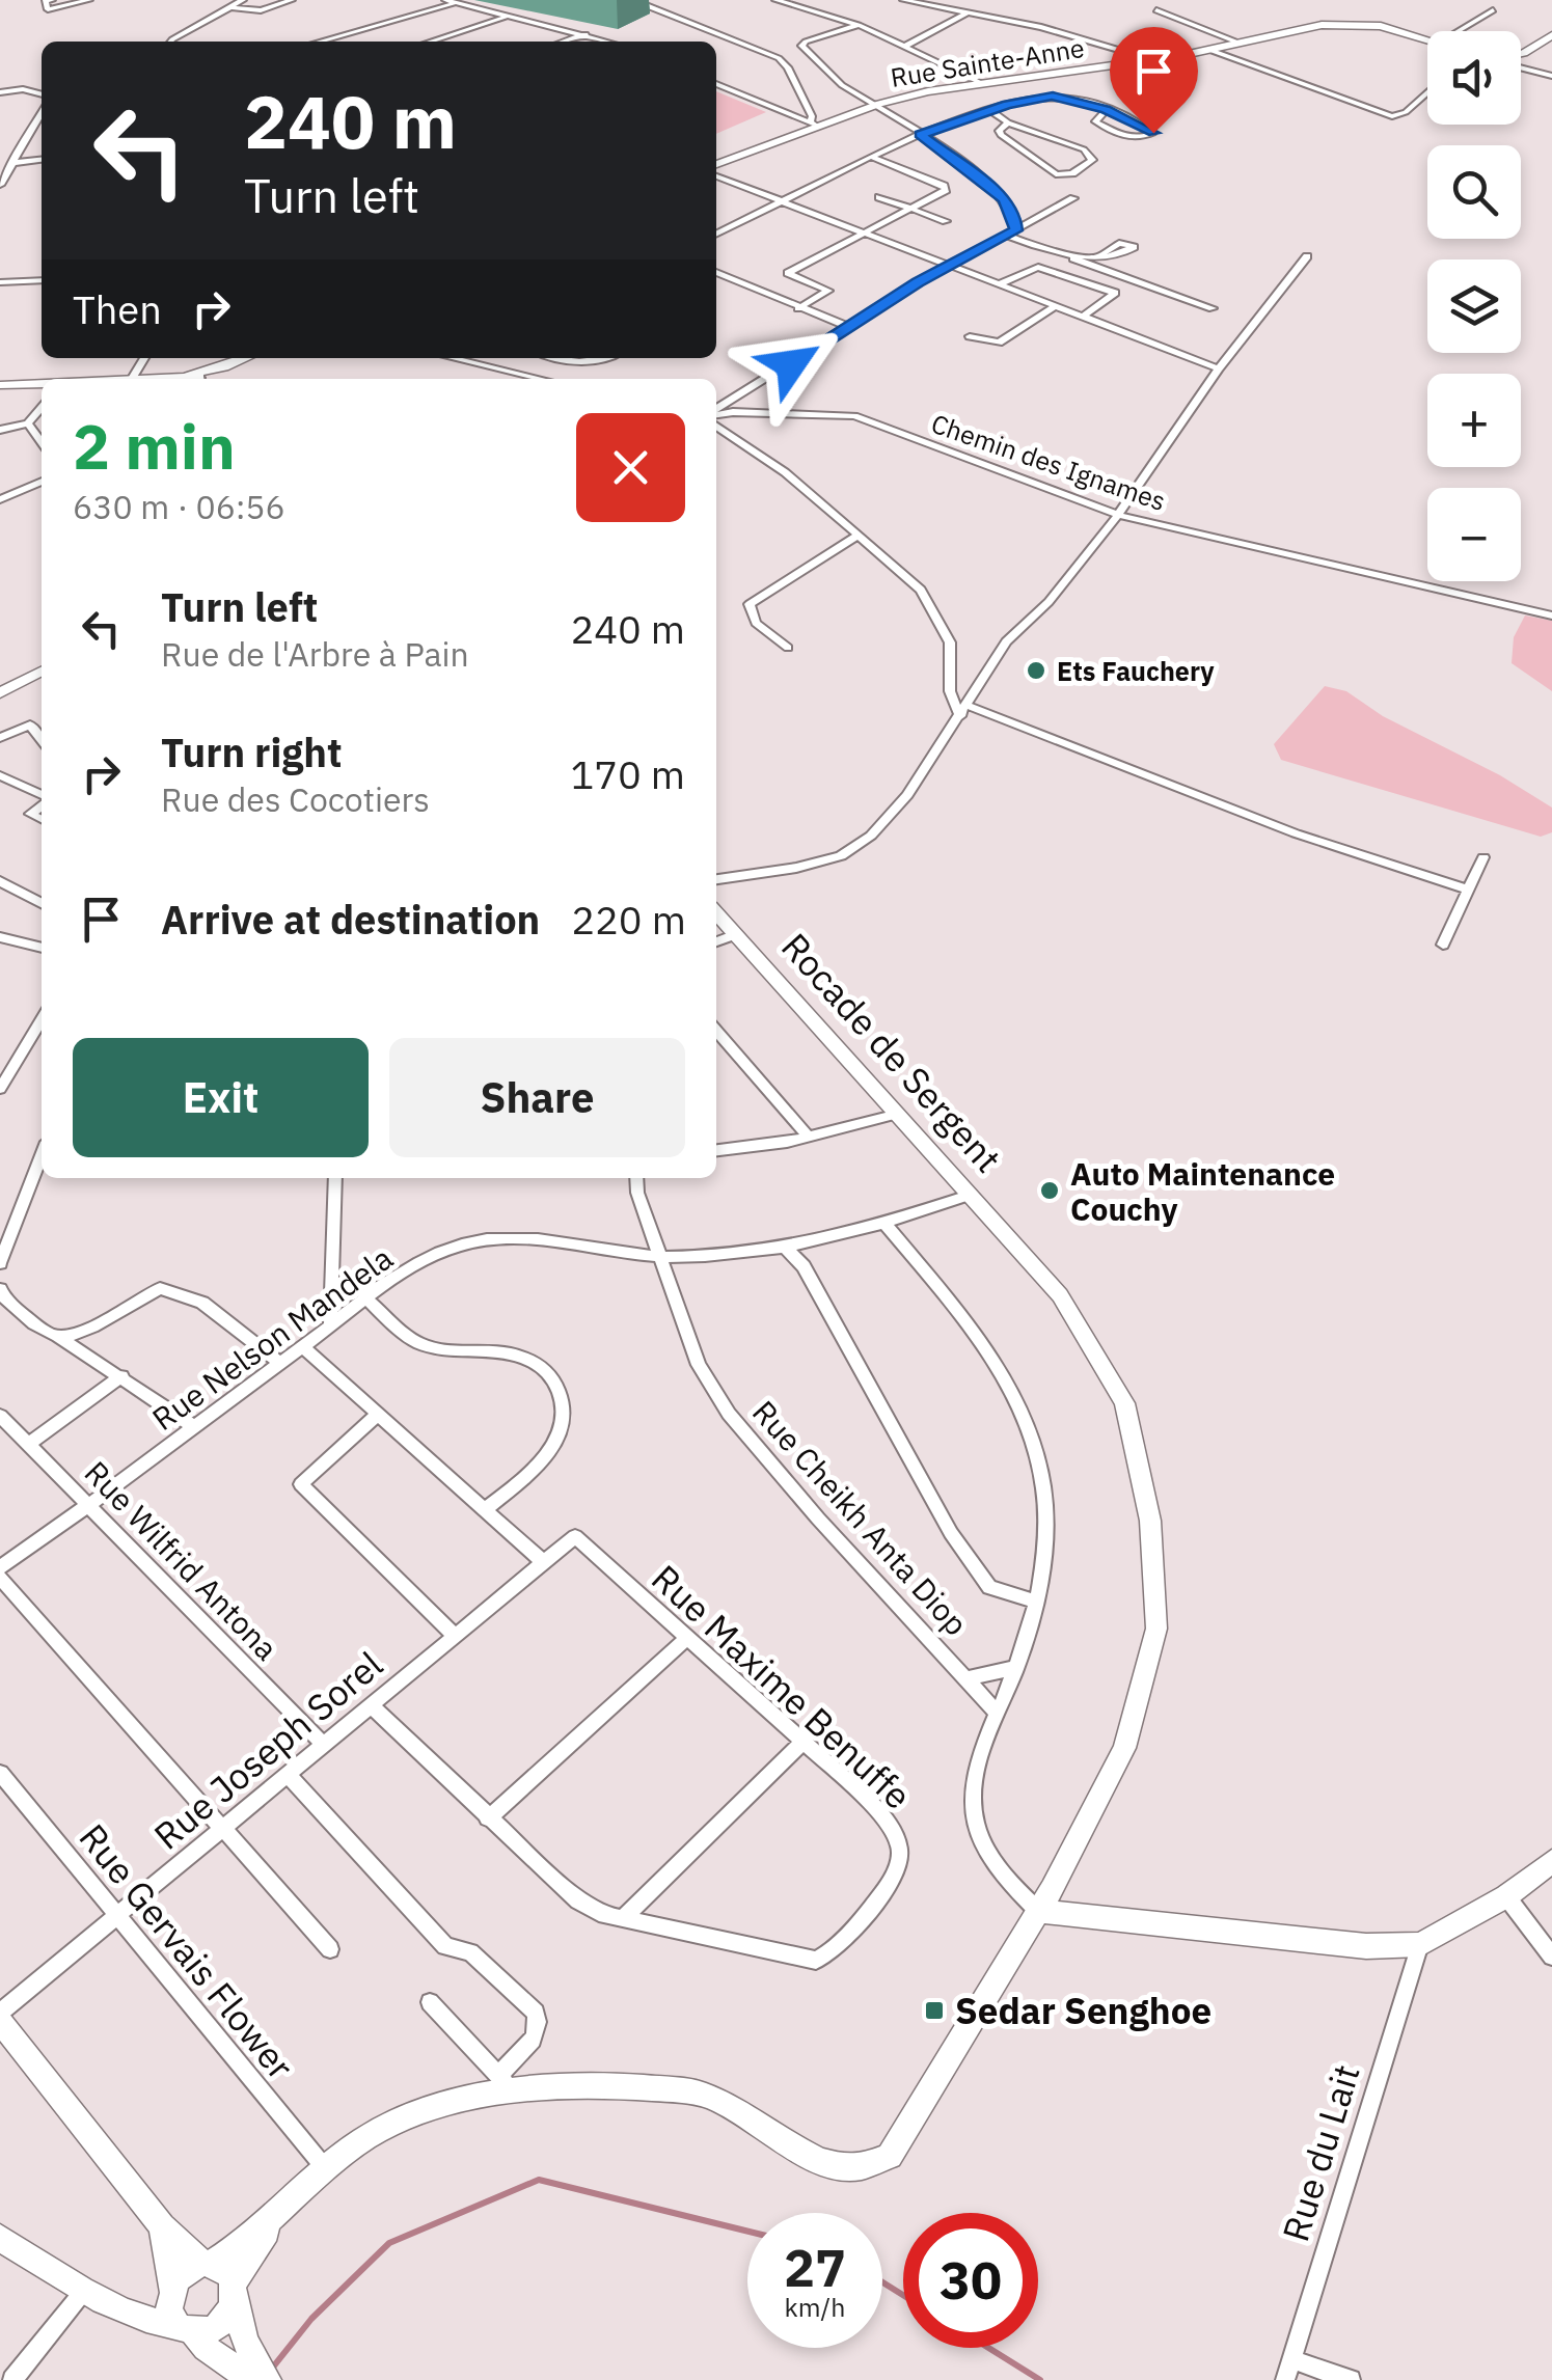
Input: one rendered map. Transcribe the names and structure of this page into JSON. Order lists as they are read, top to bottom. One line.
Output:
{"streets":{"main road":["Rue Sainte-Anne","Rocade de Sergent"],"street":["Chemin des Ignames","Rue Nelson Mandela","Rue Cheikh Anta Diop","Rue Wilfrid Antona","Rue Maxime Benuffe","Rue Joseph Sorel","Rue Gervais Flower","Rue du Lait"]},"crossings":[["Rocade de Sergent","Rue Nelson Mandela"],["Rocade de Sergent","Rue Gervais Flower"],["Rue Nelson Mandela","Rue Cheikh Anta Diop"],["Rue Nelson Mandela","Rue Wilfrid Antona"],["Rue Wilfrid Antona","Rue Joseph Sorel"],["Rue Maxime Benuffe","Rue Joseph Sorel"],["Rue Joseph Sorel","Rue Gervais Flower"]],"places":{"other":["Ets Fauchery","Auto Maintenance Couchy"],"transit":["Sedar Senghoe"]},"page":{"map_buttons":["+","−"],"turn":["240 m","Turn left"],"then":"Then","heading":["2 min","630 m · 06:56"],"list":[{"name":"Turn left","note":"Rue de l'Arbre à Pain","value":"240 m"},{"name":"Turn right","note":"Rue des Cocotiers","value":"170 m"},{"name":"Arrive at destination","value":"220 m"}],"buttons":["Exit","Share"],"speed":"27 km/h","limit":"30"}}
